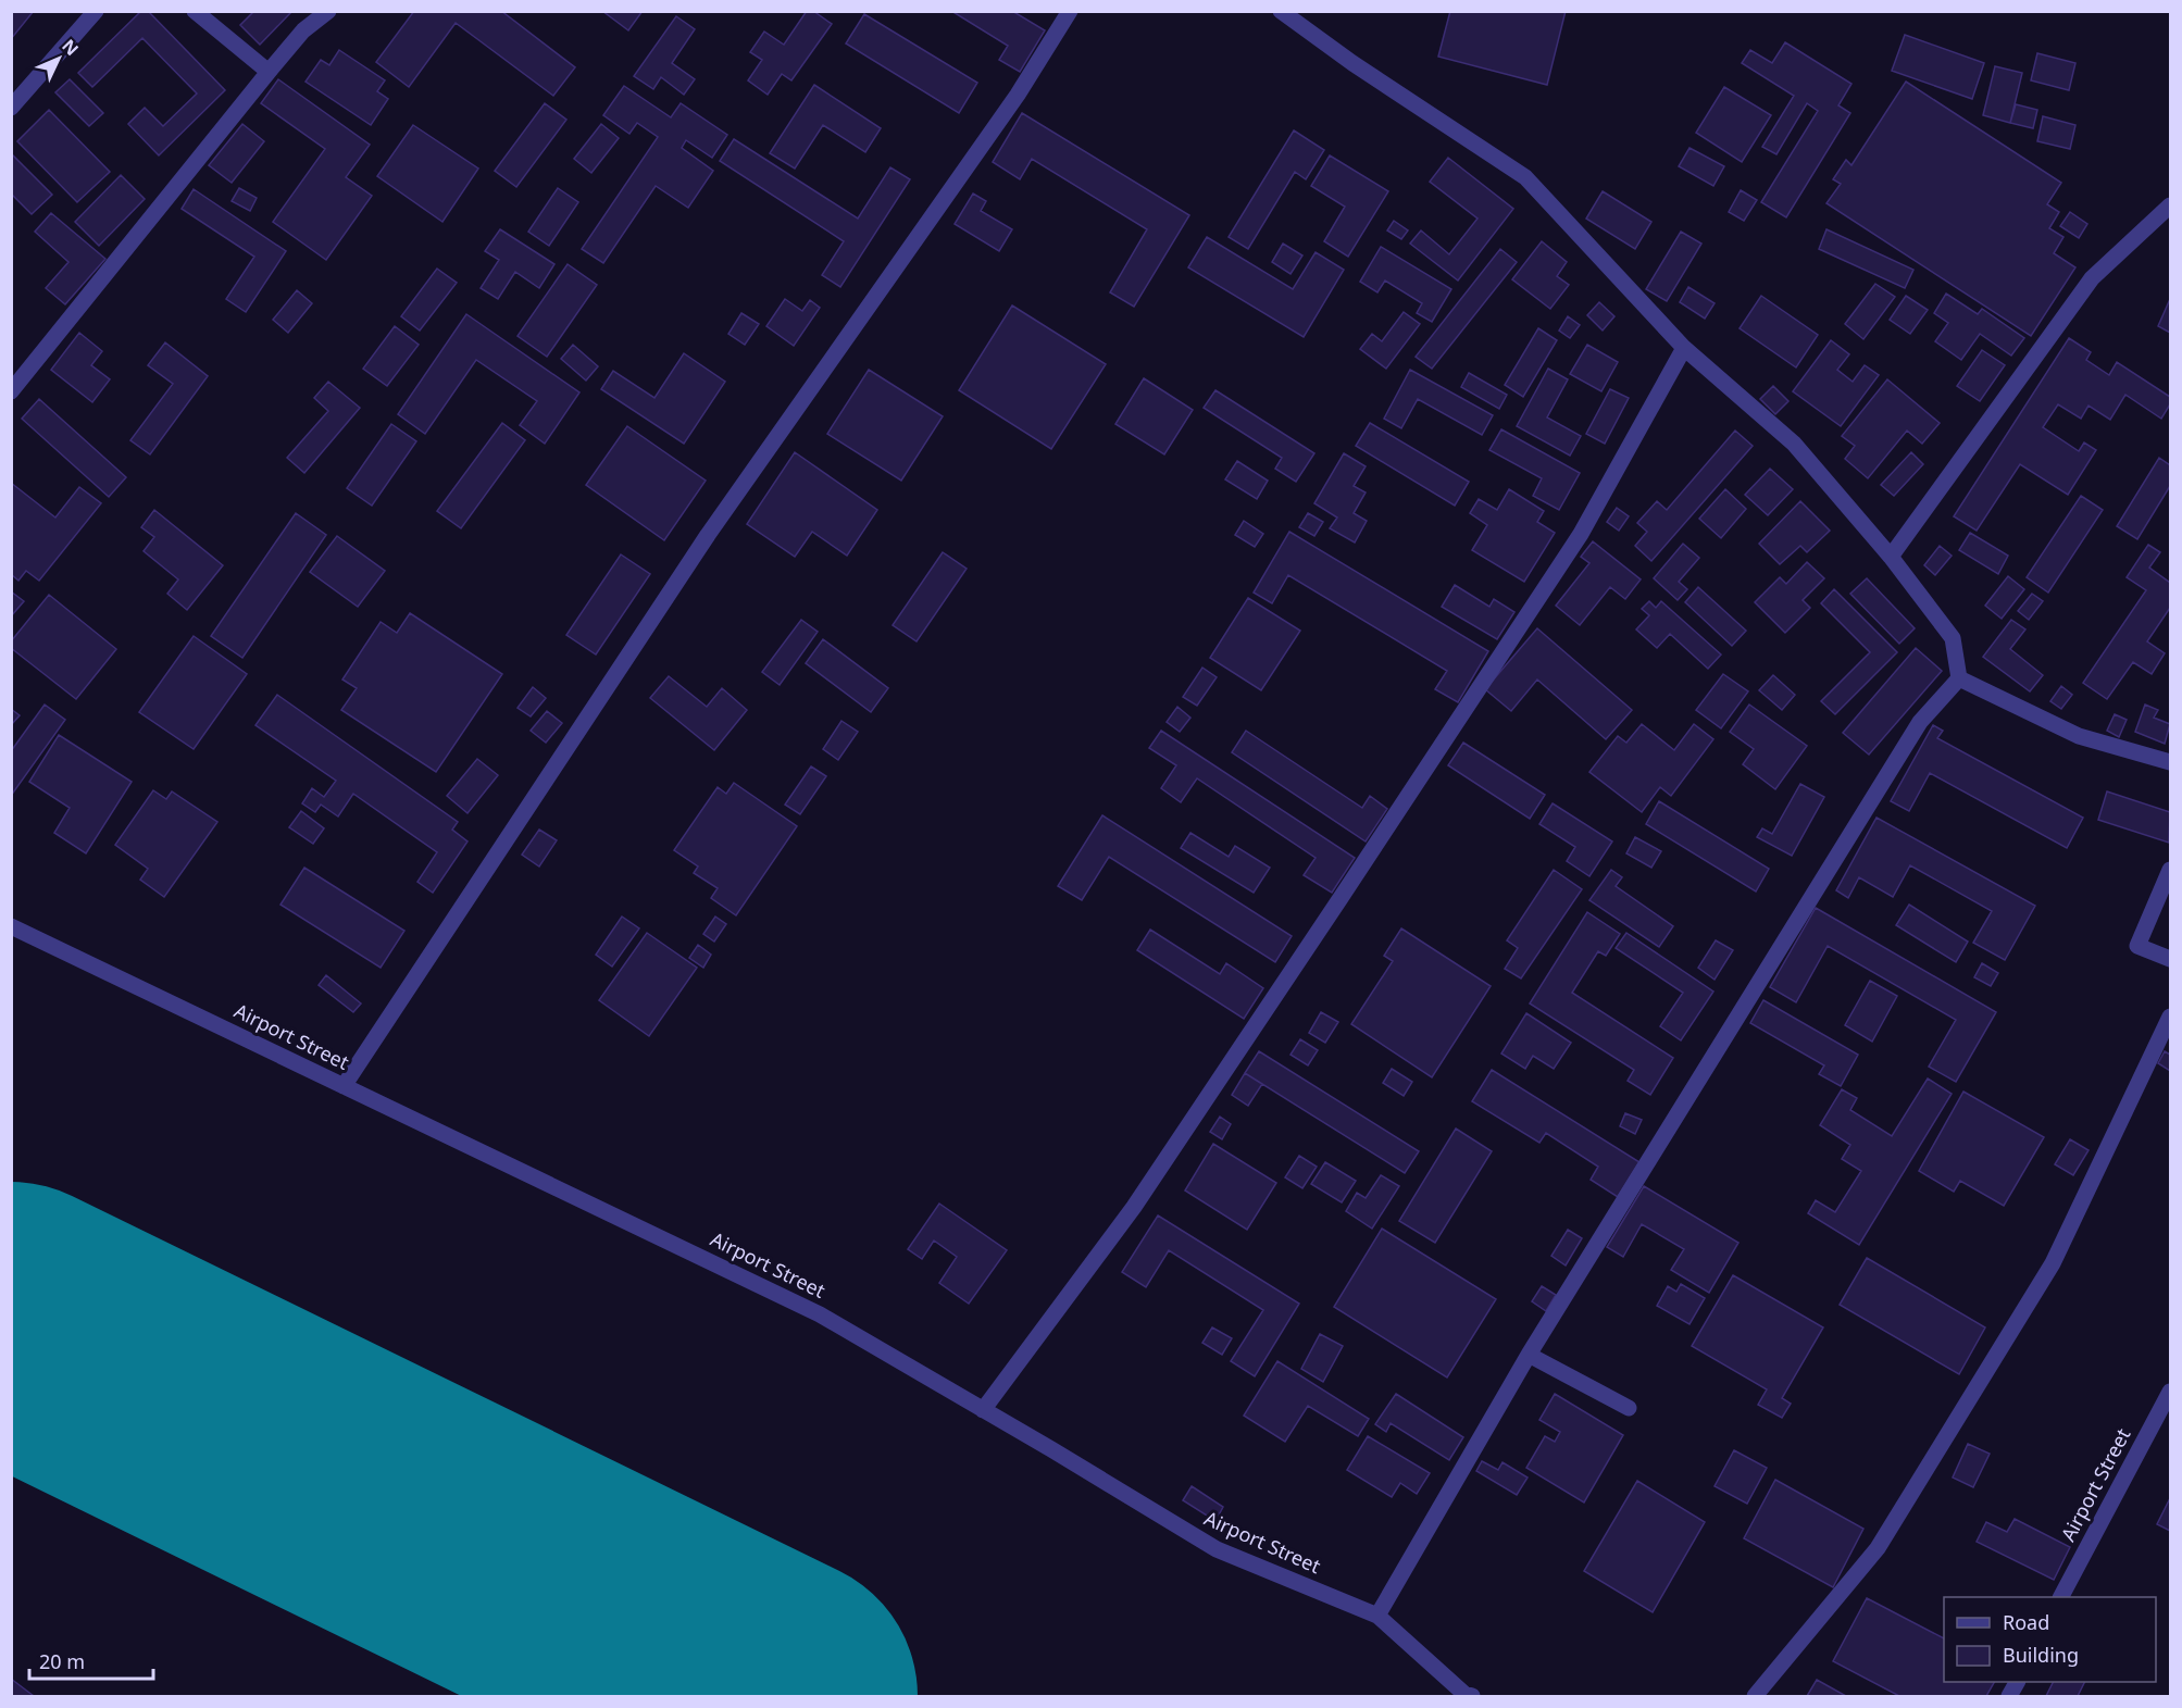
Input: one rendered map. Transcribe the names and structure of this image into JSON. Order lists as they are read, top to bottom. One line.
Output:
{"streets":{"street":["Airport Street"]},"legend":["Road","Building"],"scale_bar":"20 m","north":"top right"}
